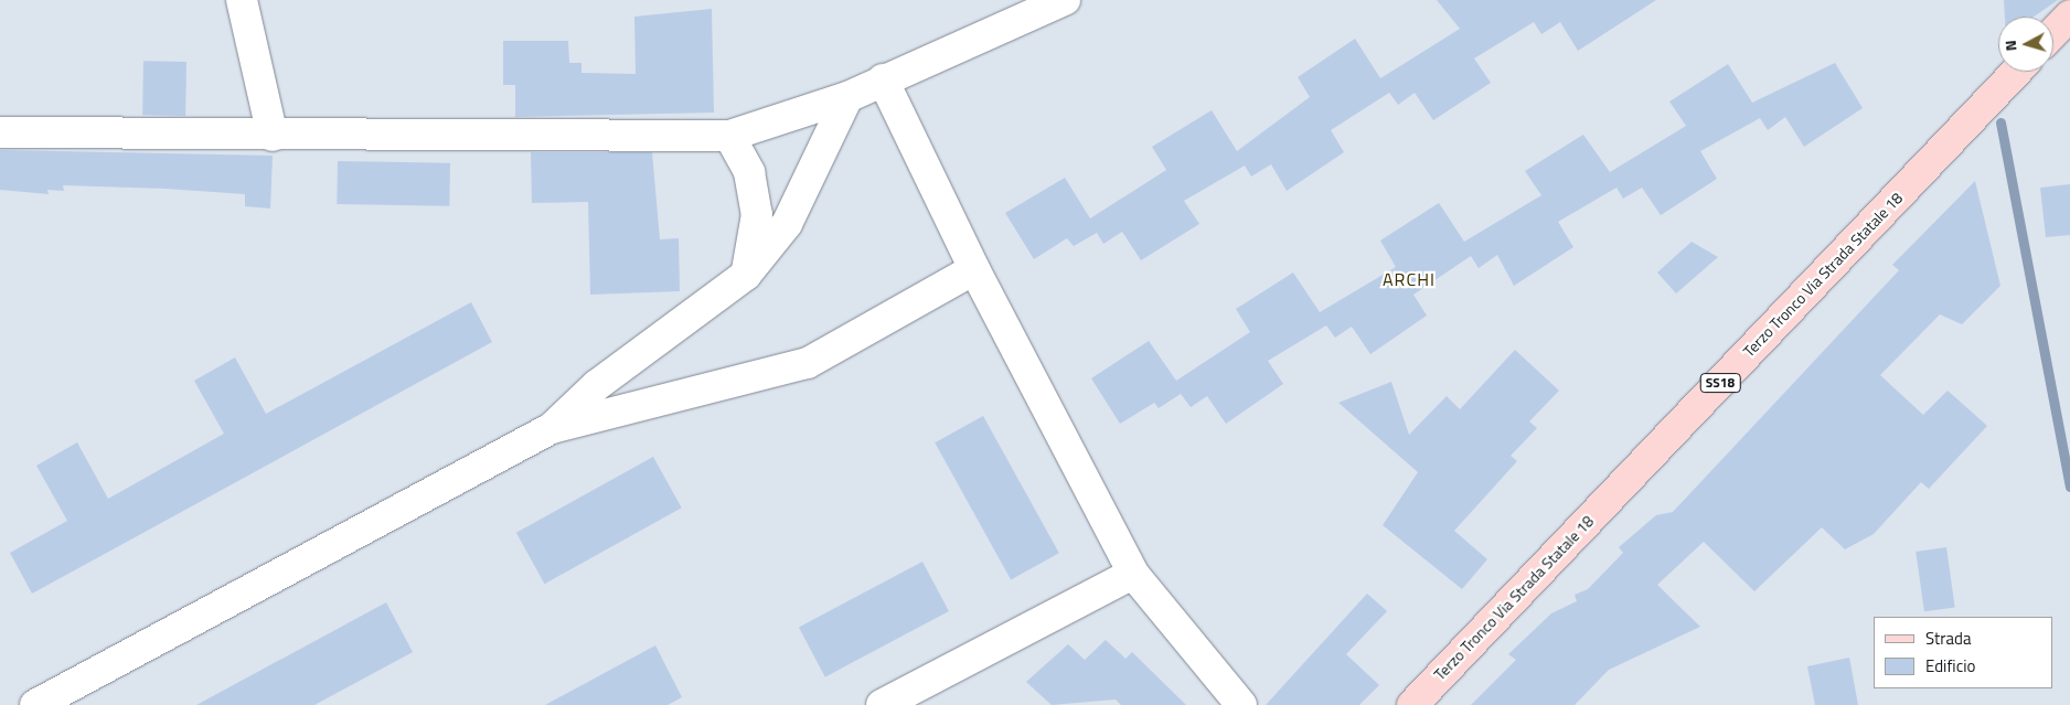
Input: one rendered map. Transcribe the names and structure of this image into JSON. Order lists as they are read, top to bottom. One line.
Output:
{"streets":{"main road":["Terzo Tronco Via Strada Statale 18","SS18"]},"districts":["ARCHI"],"legend":["Strada","Edificio"],"north":"left"}
